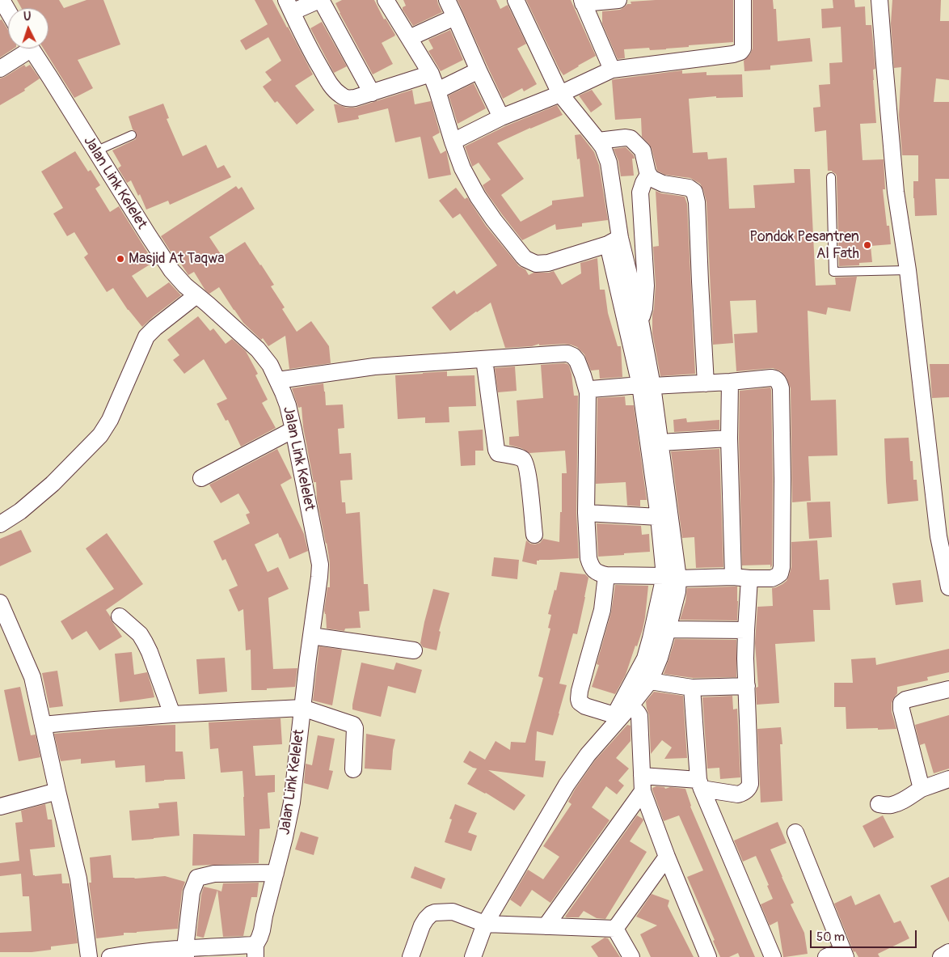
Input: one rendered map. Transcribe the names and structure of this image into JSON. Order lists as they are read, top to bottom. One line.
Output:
{"streets":{"street":["Jalan Link Kelelet"]},"places":["Pondok Pesantren Al Fath","Masjid At Taqwa"],"scale_bar":"50 m","north":"top"}
